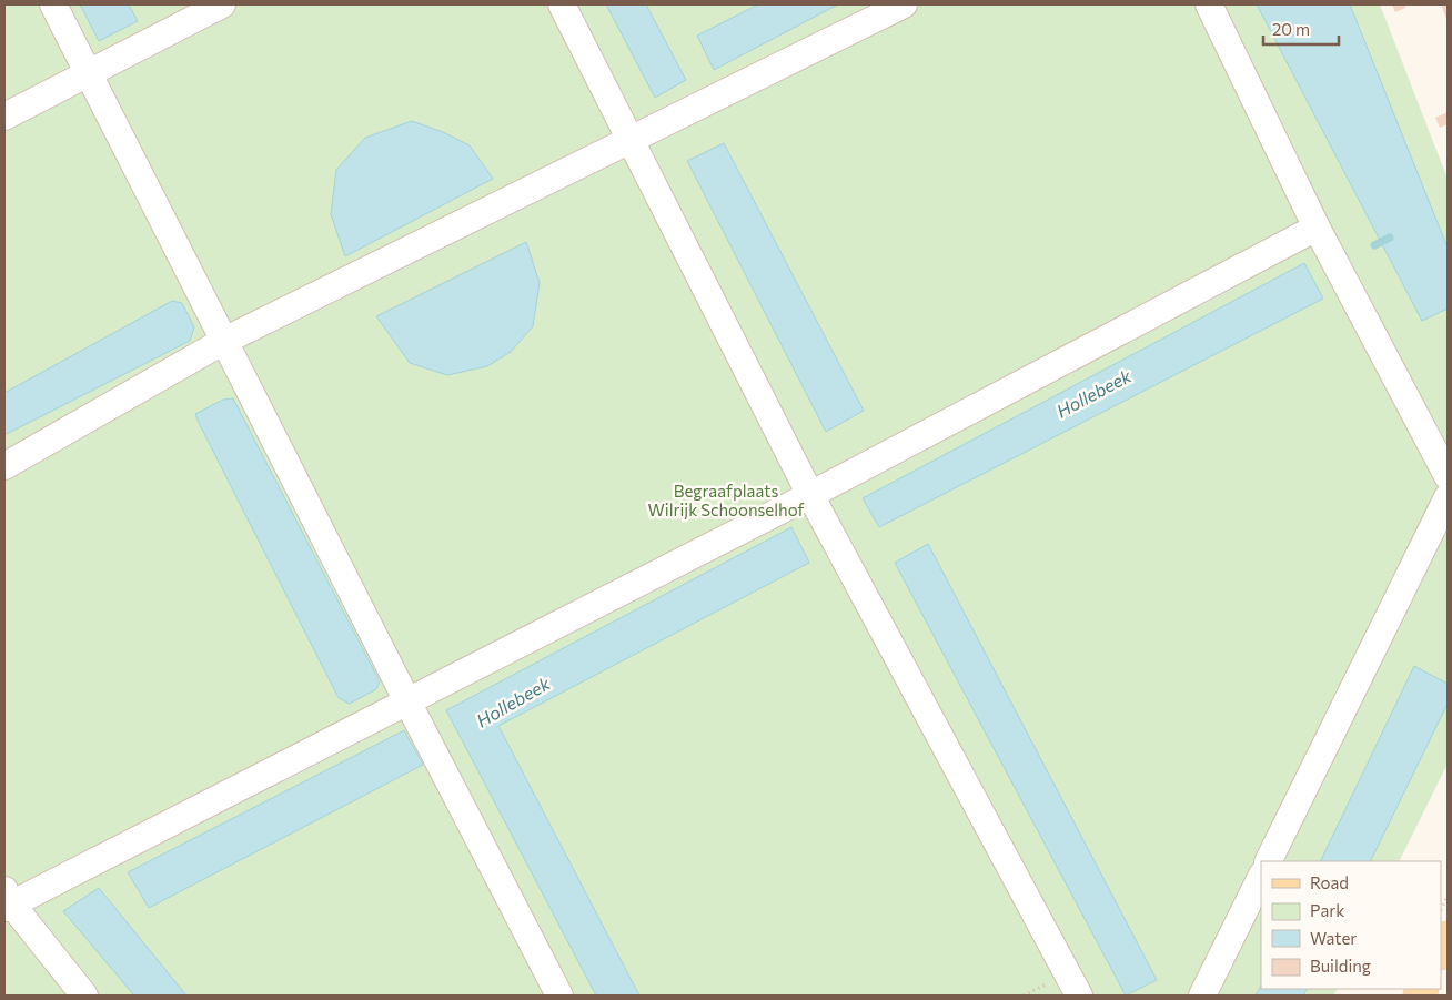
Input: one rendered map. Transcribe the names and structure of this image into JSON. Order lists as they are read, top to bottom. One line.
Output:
{"water":["Hollebeek"],"parks":["Begraafplaats Wilrijk Schoonselhof"],"legend":["Road","Park","Water","Building"],"scale_bar":"20 m"}
